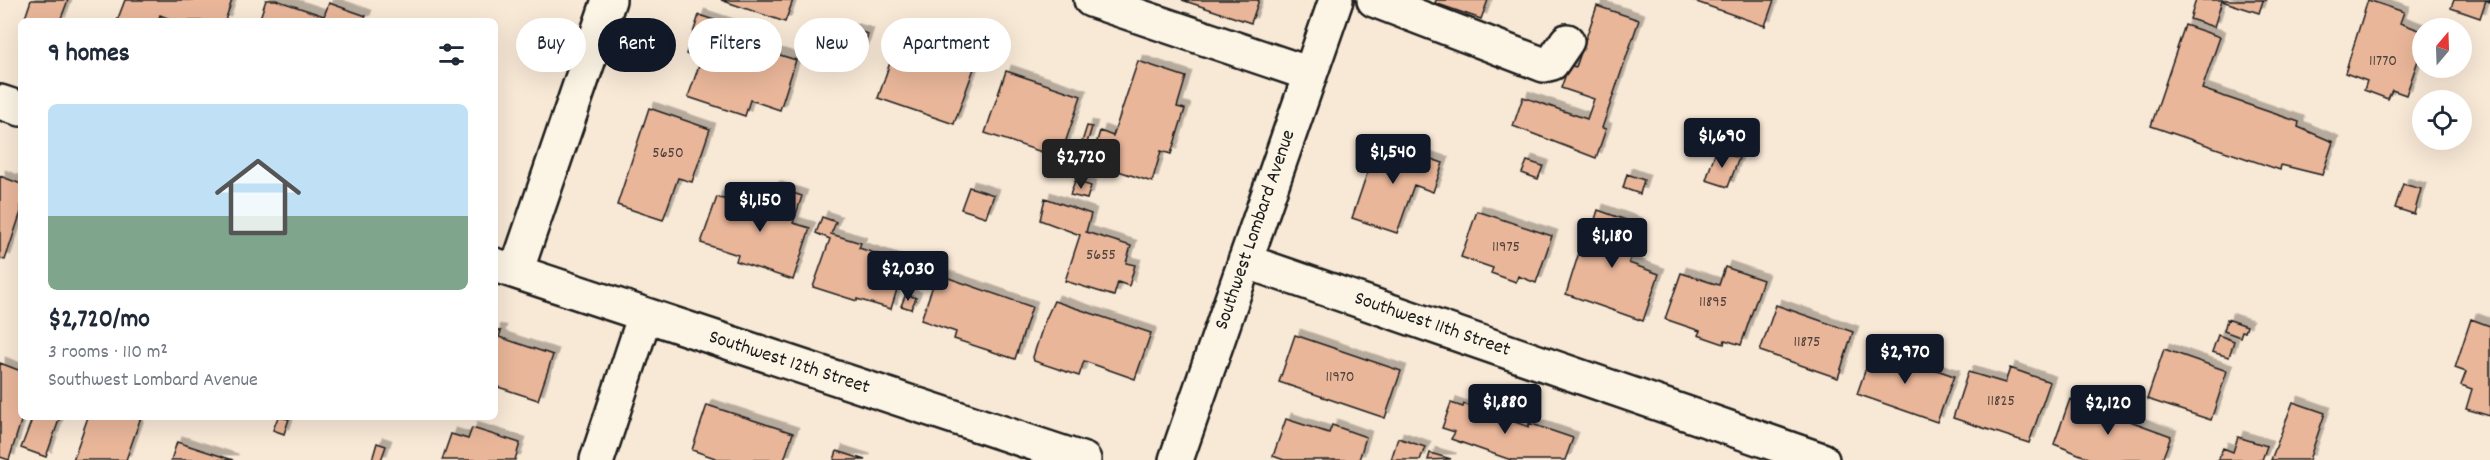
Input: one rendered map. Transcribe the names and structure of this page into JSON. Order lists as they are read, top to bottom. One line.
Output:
{"streets":{"street":["Southwest Lombard Avenue","Southwest 11th Street","Southwest 12th Street"]},"crossings":[["Southwest Lombard Avenue","Southwest 11th Street"]],"house_numbers":["11770","5650","11975","5655","11895","11875","11970","11825"],"north":"top","page":{"chip":["Buy","Rent","Filters","New","Apartment"],"heading":"9 homes","list":[{"name":"$2,720/mo","note":"3 rooms · 110 m² · Southwest Lombard Avenue"}],"price":["$1,690","$1,540","$2,720","$1,150","$1,180","$2,030","$2,970","$1,880","$2,120"]}}
